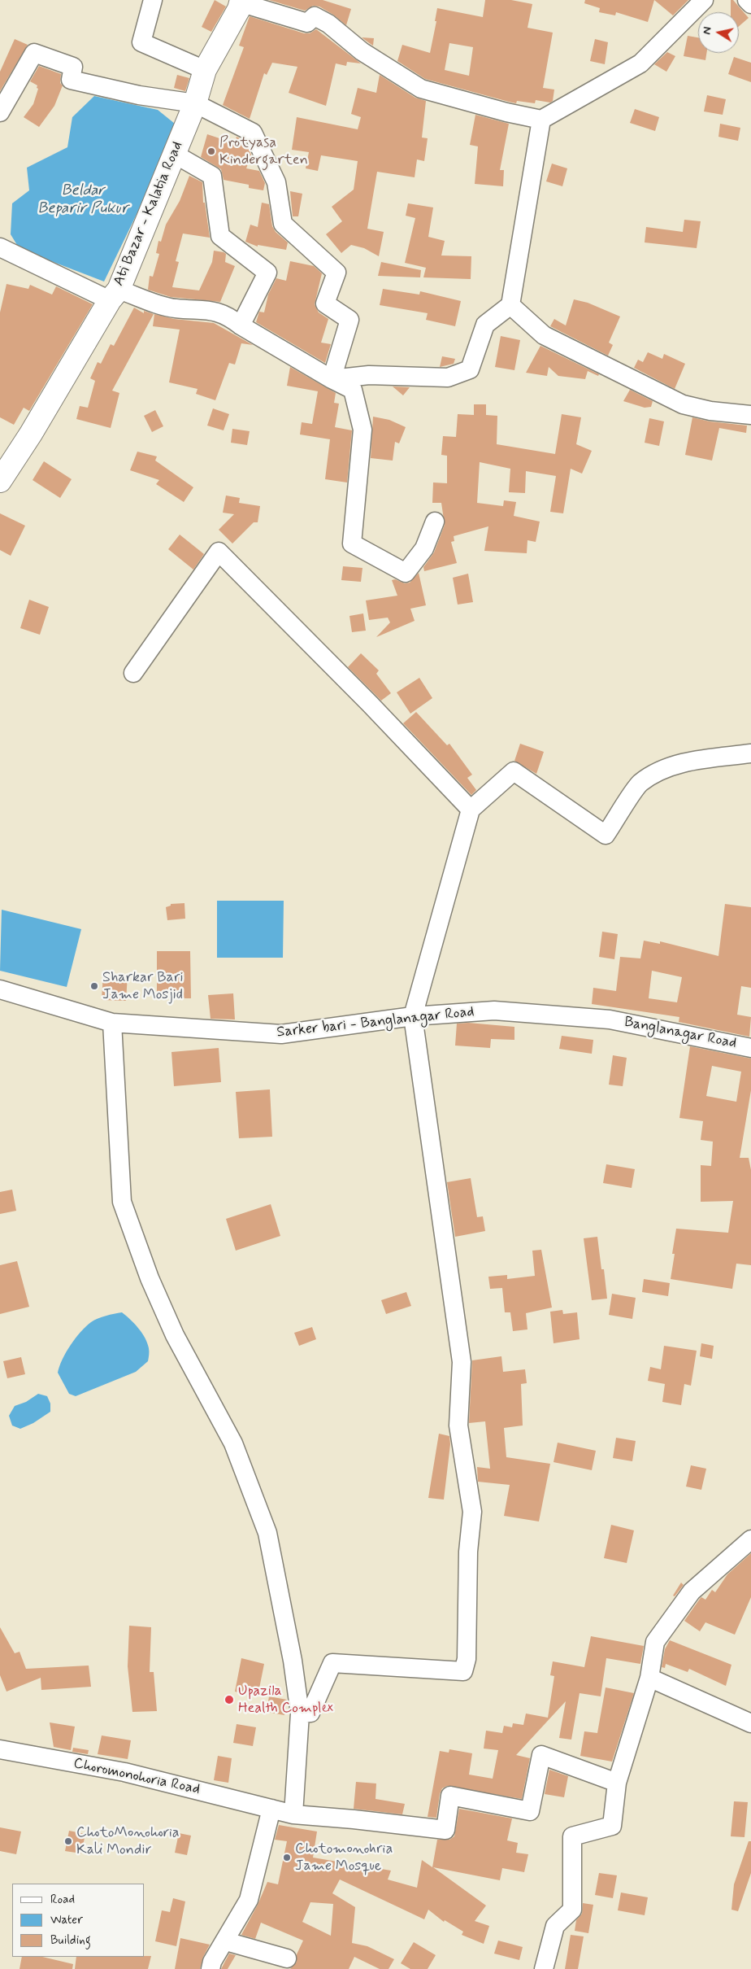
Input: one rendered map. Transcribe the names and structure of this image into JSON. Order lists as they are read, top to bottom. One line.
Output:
{"streets":{"main road":["Ati Bazar - Kalatia Road"],"street":["Sarker bari - Banglanagar Road","Banglanagar Road","Choromonohoria Road"]},"crossings":[["Sarker bari - Banglanagar Road","Banglanagar Road"]],"water":["Beldar Beparir Pukur"],"places":["Protyasa Kindergarten","Sharkar Bari Jame Mosjid","Upazila Health Complex","ChotoMonohoria Kali Mondir","Chotomonohria Jame Mosque"],"legend":["Road","Water","Building"],"north":"left"}
